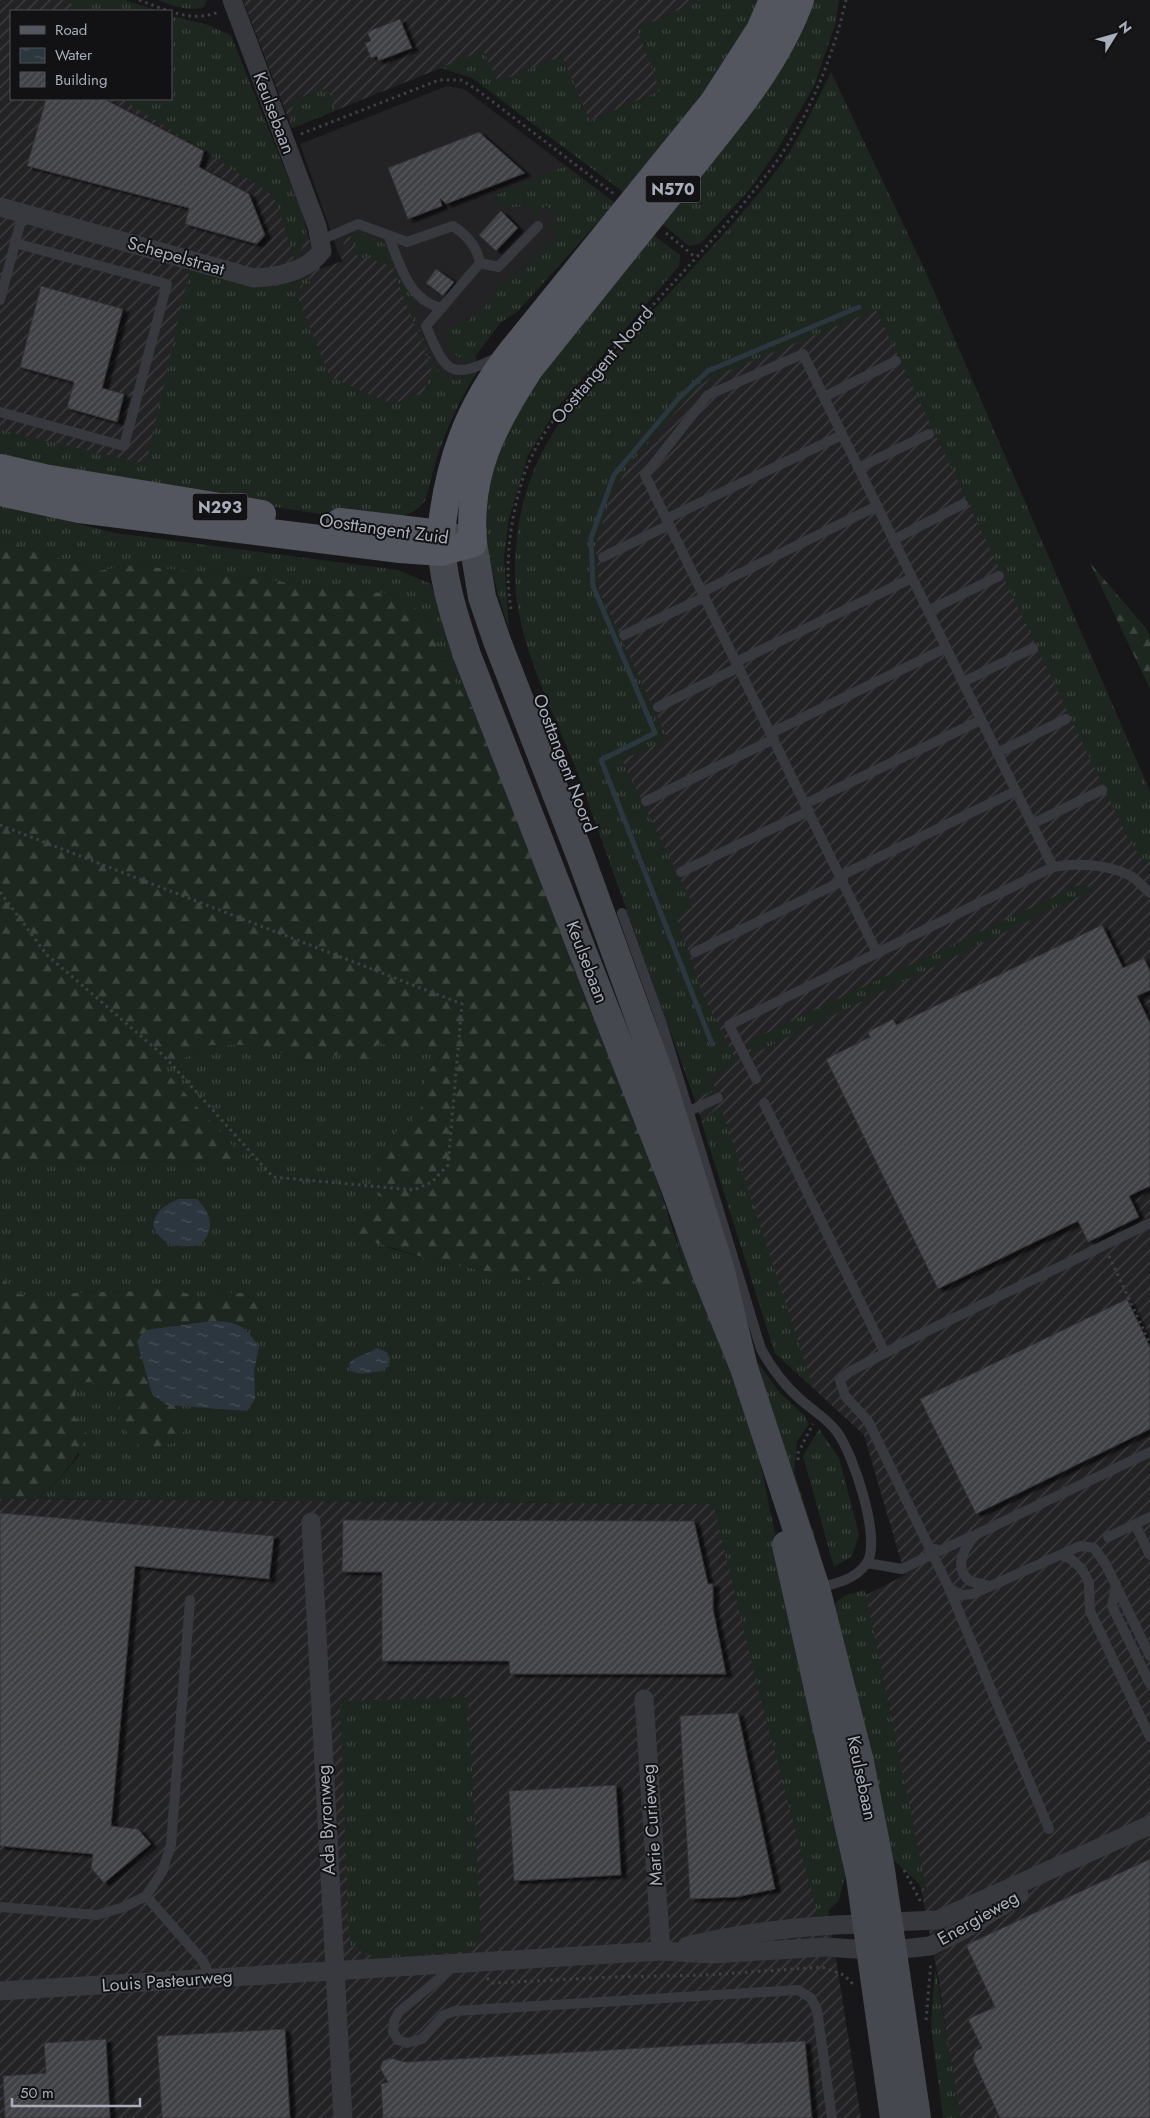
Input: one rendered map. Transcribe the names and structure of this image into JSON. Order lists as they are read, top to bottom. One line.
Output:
{"streets":{"main road":["Keulsebaan","N570","N293","Oosttangent Zuid"],"street":["Schepelstraat","Ada Byronweg","Marie Curieweg","Energieweg","Louis Pasteurweg"],"path":["Oosttangent Noord"]},"crossings":[["Keulsebaan","N570"],["Keulsebaan","Schepelstraat"],["Keulsebaan","Oosttangent Zuid"],["Keulsebaan","Energieweg"],["N570","Oosttangent Zuid"],["Ada Byronweg","Louis Pasteurweg"],["Marie Curieweg","Louis Pasteurweg"]],"legend":["Road","Water","Building"],"scale_bar":"50 m","north":"top right"}
